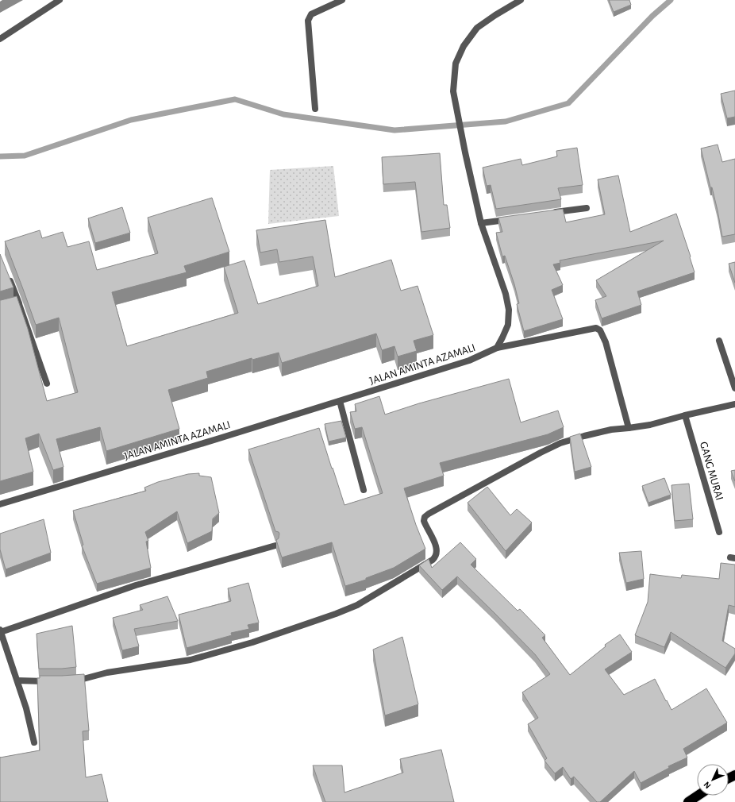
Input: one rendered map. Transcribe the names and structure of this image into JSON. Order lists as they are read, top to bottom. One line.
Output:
{"streets":{"street":["JALAN AMINTA AZAMALI","GANG MURAI"]},"north":"bottom left"}
